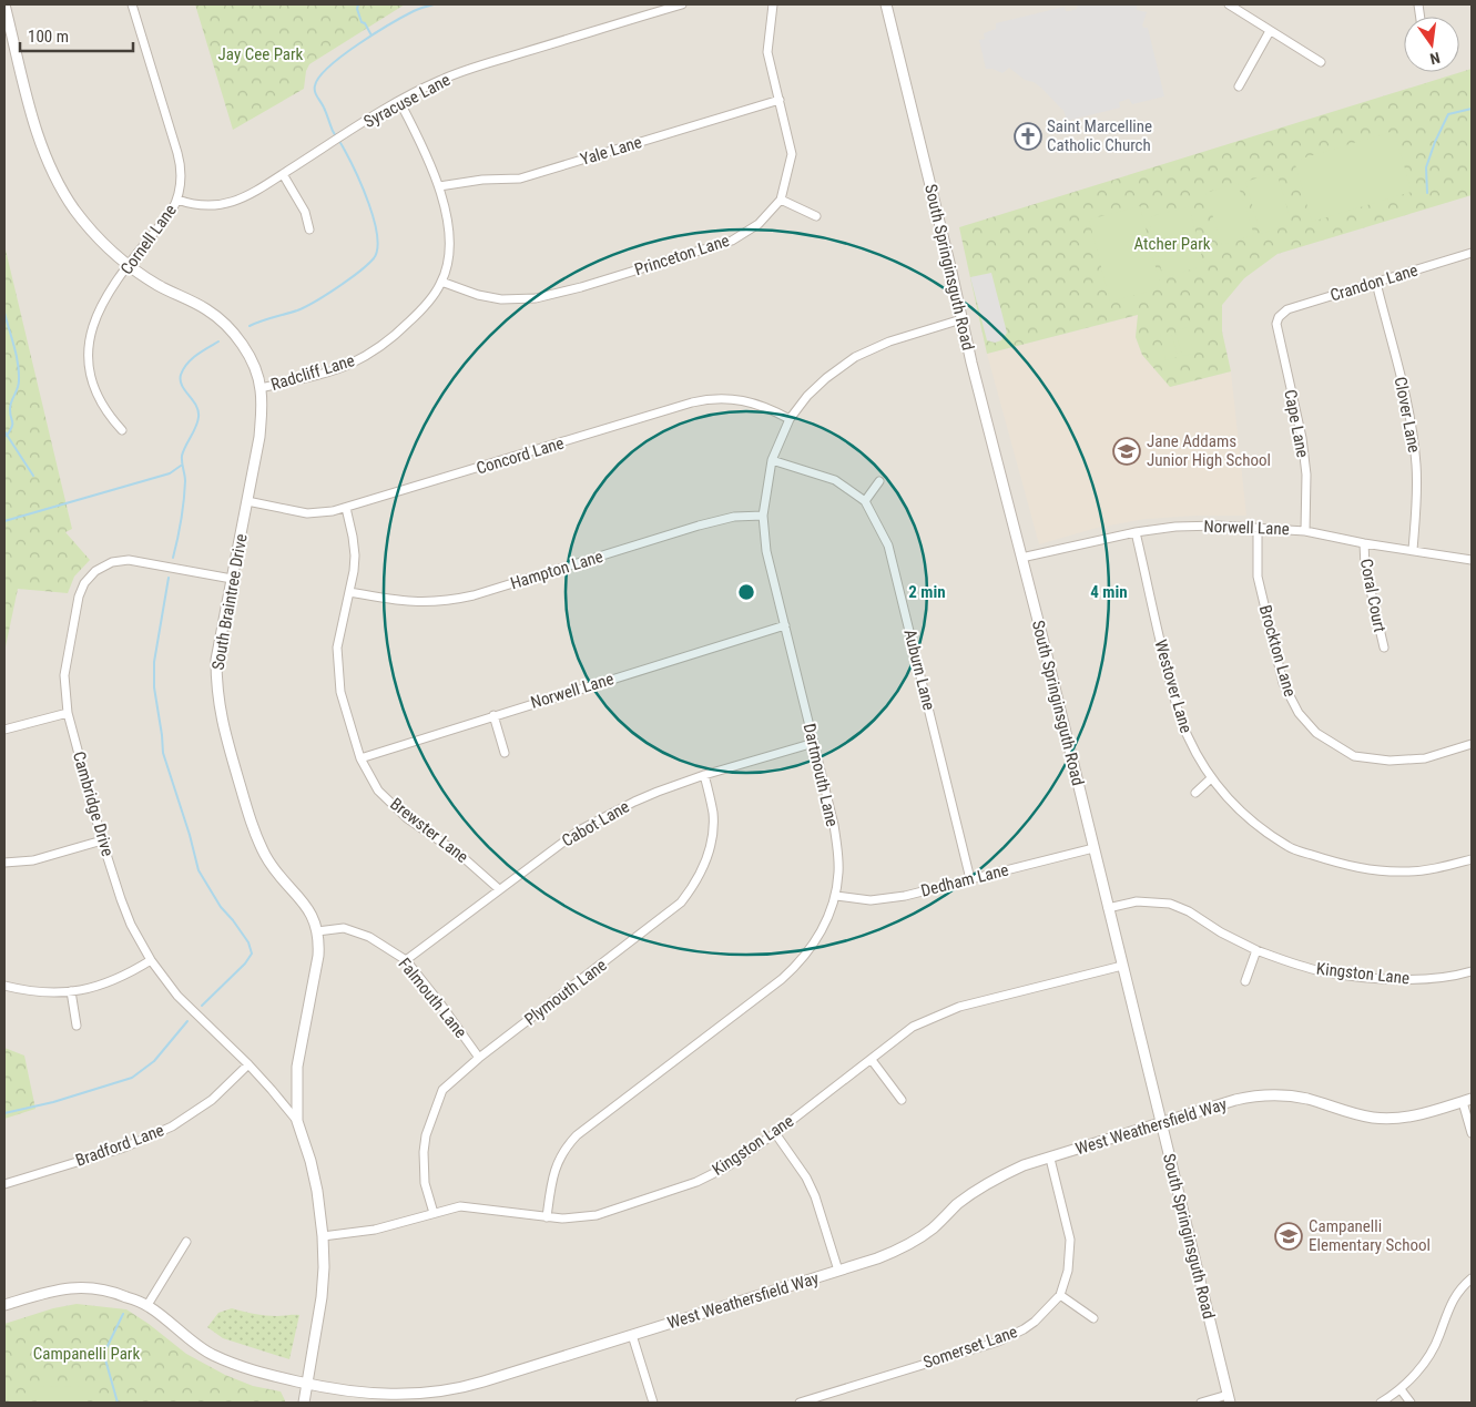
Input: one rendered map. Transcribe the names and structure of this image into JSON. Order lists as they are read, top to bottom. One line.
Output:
{"streets":{"street":["Syracuse Lane","Yale Lane","Cornell Lane","Princeton Lane","South Springinsguth Road","Crandon Lane","Radcliff Lane","Clover Lane","Cape Lane","Concord Lane","Norwell Lane","Hampton Lane","Coral Court","South Braintree Drive","Brockton Lane","Auburn Lane","Westover Lane","Dartmouth Lane","Cambridge Drive","Cabot Lane","Brewster Lane","Dedham Lane","Kingston Lane","Plymouth Lane","Falmouth Lane","West Weathersfield Way","Bradford Lane","Somerset Lane"]},"crossings":[["Syracuse Lane","Cornell Lane"],["Syracuse Lane","Radcliff Lane"],["Yale Lane","Princeton Lane"],["Yale Lane","Radcliff Lane"],["Cornell Lane","South Braintree Drive"],["Princeton Lane","Radcliff Lane"],["South Springinsguth Road","Norwell Lane"],["South Springinsguth Road","Dartmouth Lane"],["South Springinsguth Road","Dedham Lane"],["South Springinsguth Road","Kingston Lane"],["South Springinsguth Road","West Weathersfield Way"],["Crandon Lane","Clover Lane"],["Crandon Lane","Cape Lane"],["Radcliff Lane","South Braintree Drive"],["Clover Lane","Norwell Lane"],["Cape Lane","Norwell Lane"],["Concord Lane","South Braintree Drive"],["Concord Lane","Dartmouth Lane"],["Concord Lane","Brewster Lane"],["Norwell Lane","Coral Court"],["Norwell Lane","Brockton Lane"],["Norwell Lane","Westover Lane"],["Norwell Lane","Dartmouth Lane"],["Norwell Lane","Brewster Lane"],["Hampton Lane","Dartmouth Lane"],["Hampton Lane","Brewster Lane"],["South Braintree Drive","Cambridge Drive"],["South Braintree Drive","Kingston Lane"],["South Braintree Drive","Falmouth Lane"],["South Braintree Drive","West Weathersfield Way"],["Auburn Lane","Dartmouth Lane"],["Auburn Lane","Dedham Lane"],["Dartmouth Lane","Cabot Lane"],["Dartmouth Lane","Dedham Lane"],["Dartmouth Lane","Kingston Lane"],["Cambridge Drive","Bradford Lane"],["Cabot Lane","Brewster Lane"],["Cabot Lane","Plymouth Lane"],["Cabot Lane","Falmouth Lane"],["Kingston Lane","Plymouth Lane"],["Plymouth Lane","Falmouth Lane"],["West Weathersfield Way","Somerset Lane"]],"parks":["Jay Cee Park","Atcher Park","Campanelli Park"],"places":{"church":["Saint Marcelline Catholic Church"],"school or university":["Jane Addams Junior High School","Campanelli Elementary School"]},"scale_bar":"100 m","north":"bottom","rings":["2 min","4 min"]}
